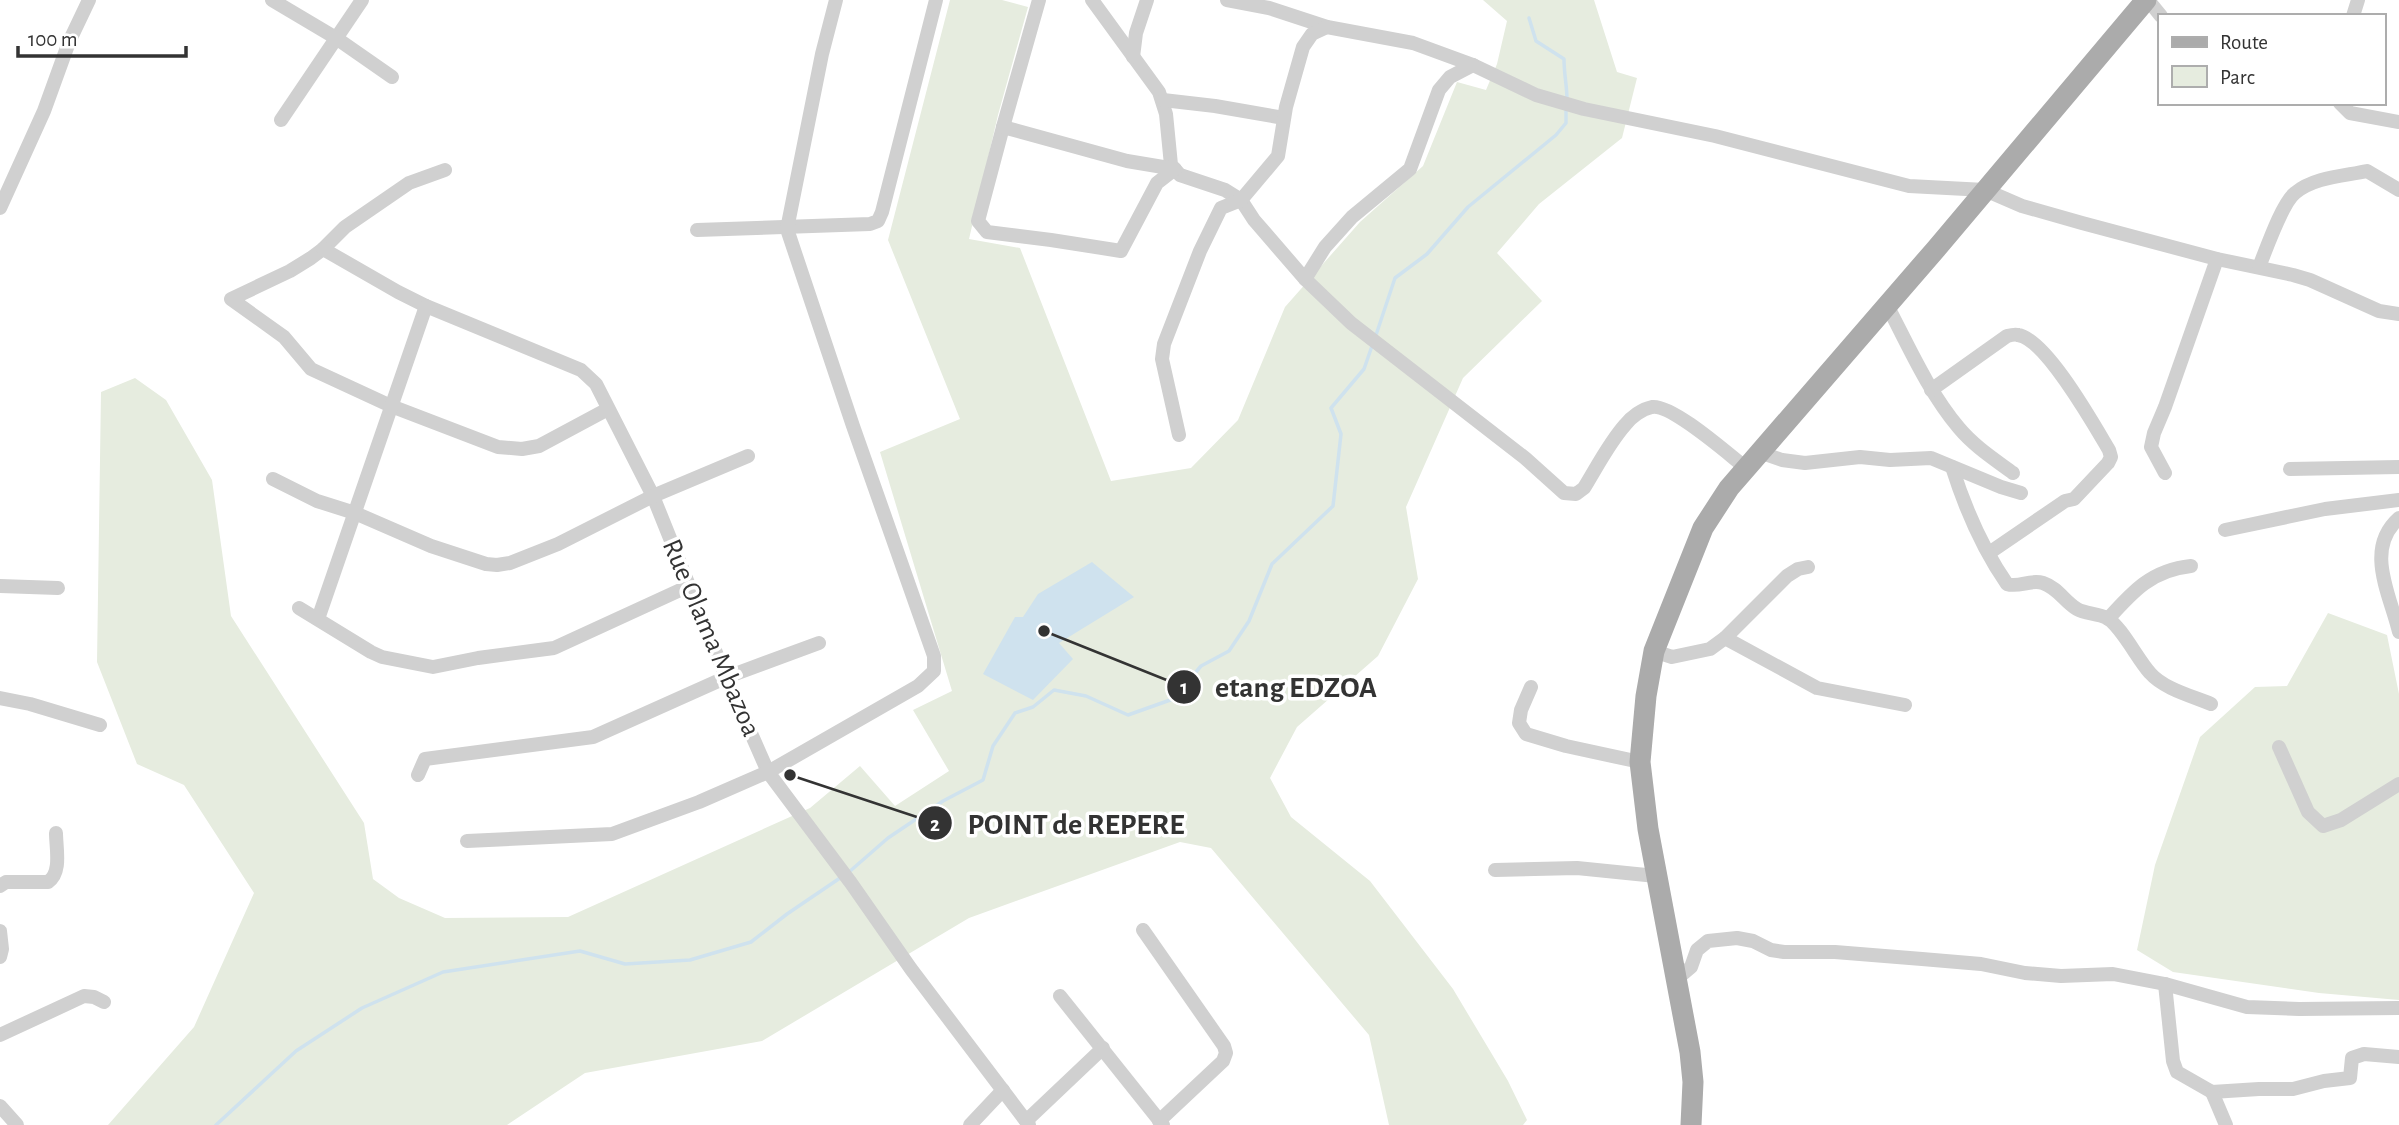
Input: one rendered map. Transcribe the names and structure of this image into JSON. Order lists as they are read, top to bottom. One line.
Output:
{"streets":{"street":["Rue Olama Mbazoa"]},"places":["etang EDZOA","POINT de REPERE"],"legend":["Route","Parc"],"scale_bar":"100 m"}
